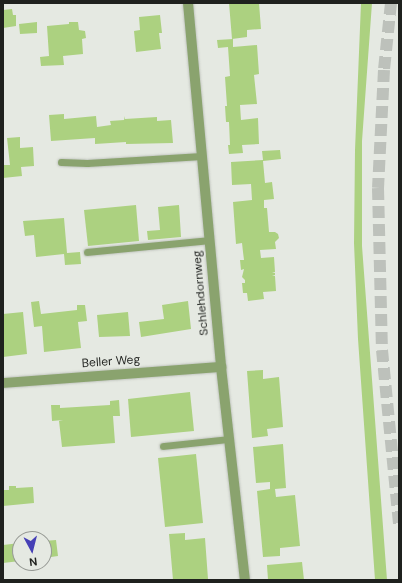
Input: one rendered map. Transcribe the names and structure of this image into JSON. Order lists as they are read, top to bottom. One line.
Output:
{"streets":{"street":["Schlehdornweg","Beller Weg"]},"crossings":[["Schlehdornweg","Beller Weg"]],"north":"bottom"}
